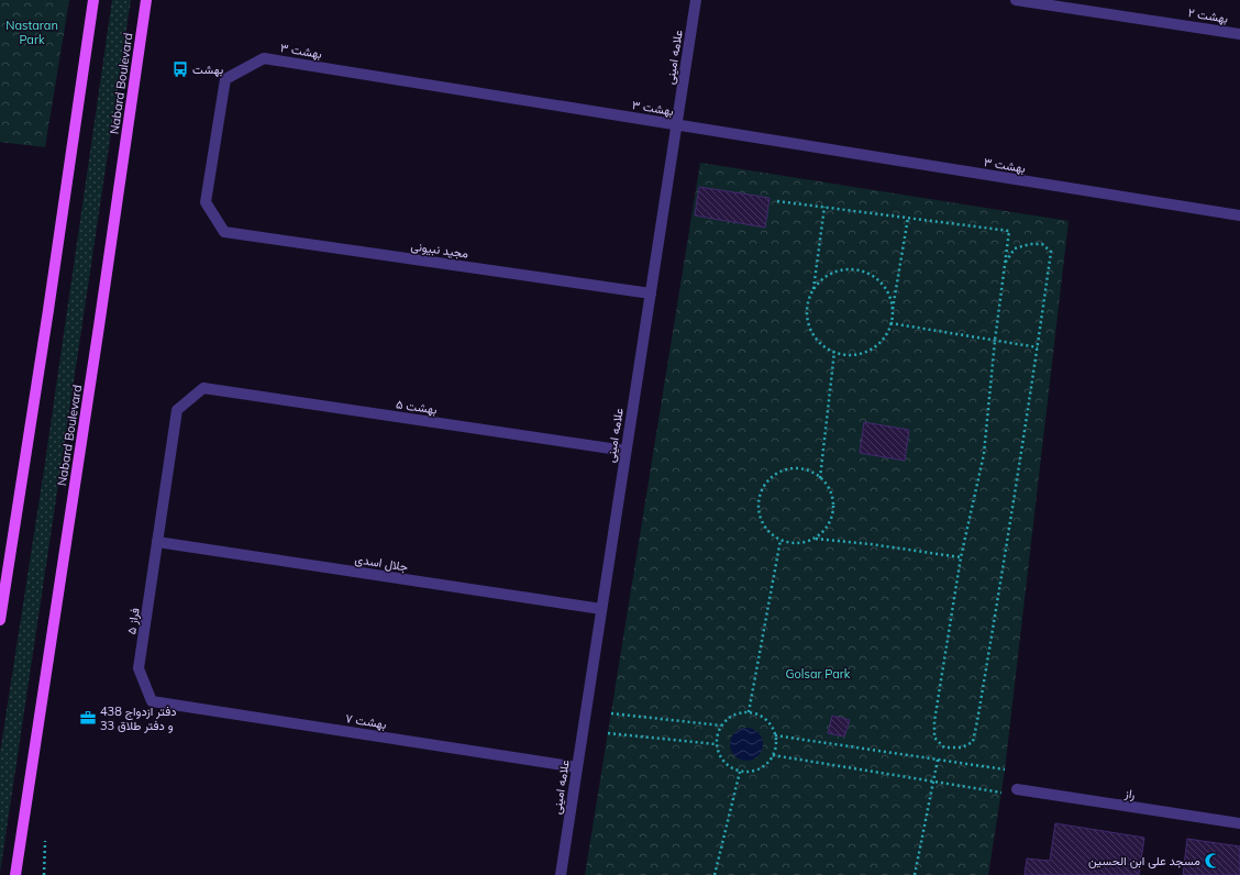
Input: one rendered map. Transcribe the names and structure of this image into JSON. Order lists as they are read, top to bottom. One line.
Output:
{"streets":{"main road":["Nabard Boulevard"],"street":["بهشت ۲","بهشت ۳","علامه امینی","مجید نبیونی","بهشت ۵","جلال اسدی","فراز ۵","بهشت ۷","راز"]},"crossings":[["بهشت ۳","علامه امینی"],["بهشت ۳","مجید نبیونی"],["علامه امینی","مجید نبیونی"],["علامه امینی","بهشت ۵"],["علامه امینی","جلال اسدی"],["علامه امینی","بهشت ۷"],["بهشت ۵","فراز ۵"],["جلال اسدی","فراز ۵"],["فراز ۵","بهشت ۷"]],"parks":["Nastaran Park","Golsar Park"],"places":{"bus stop":["بهشت"],"office":["دفتر ازدواج 438 و دفتر طلاق 33"],"mosque":["مسجد علی ابن الحسین"]}}
